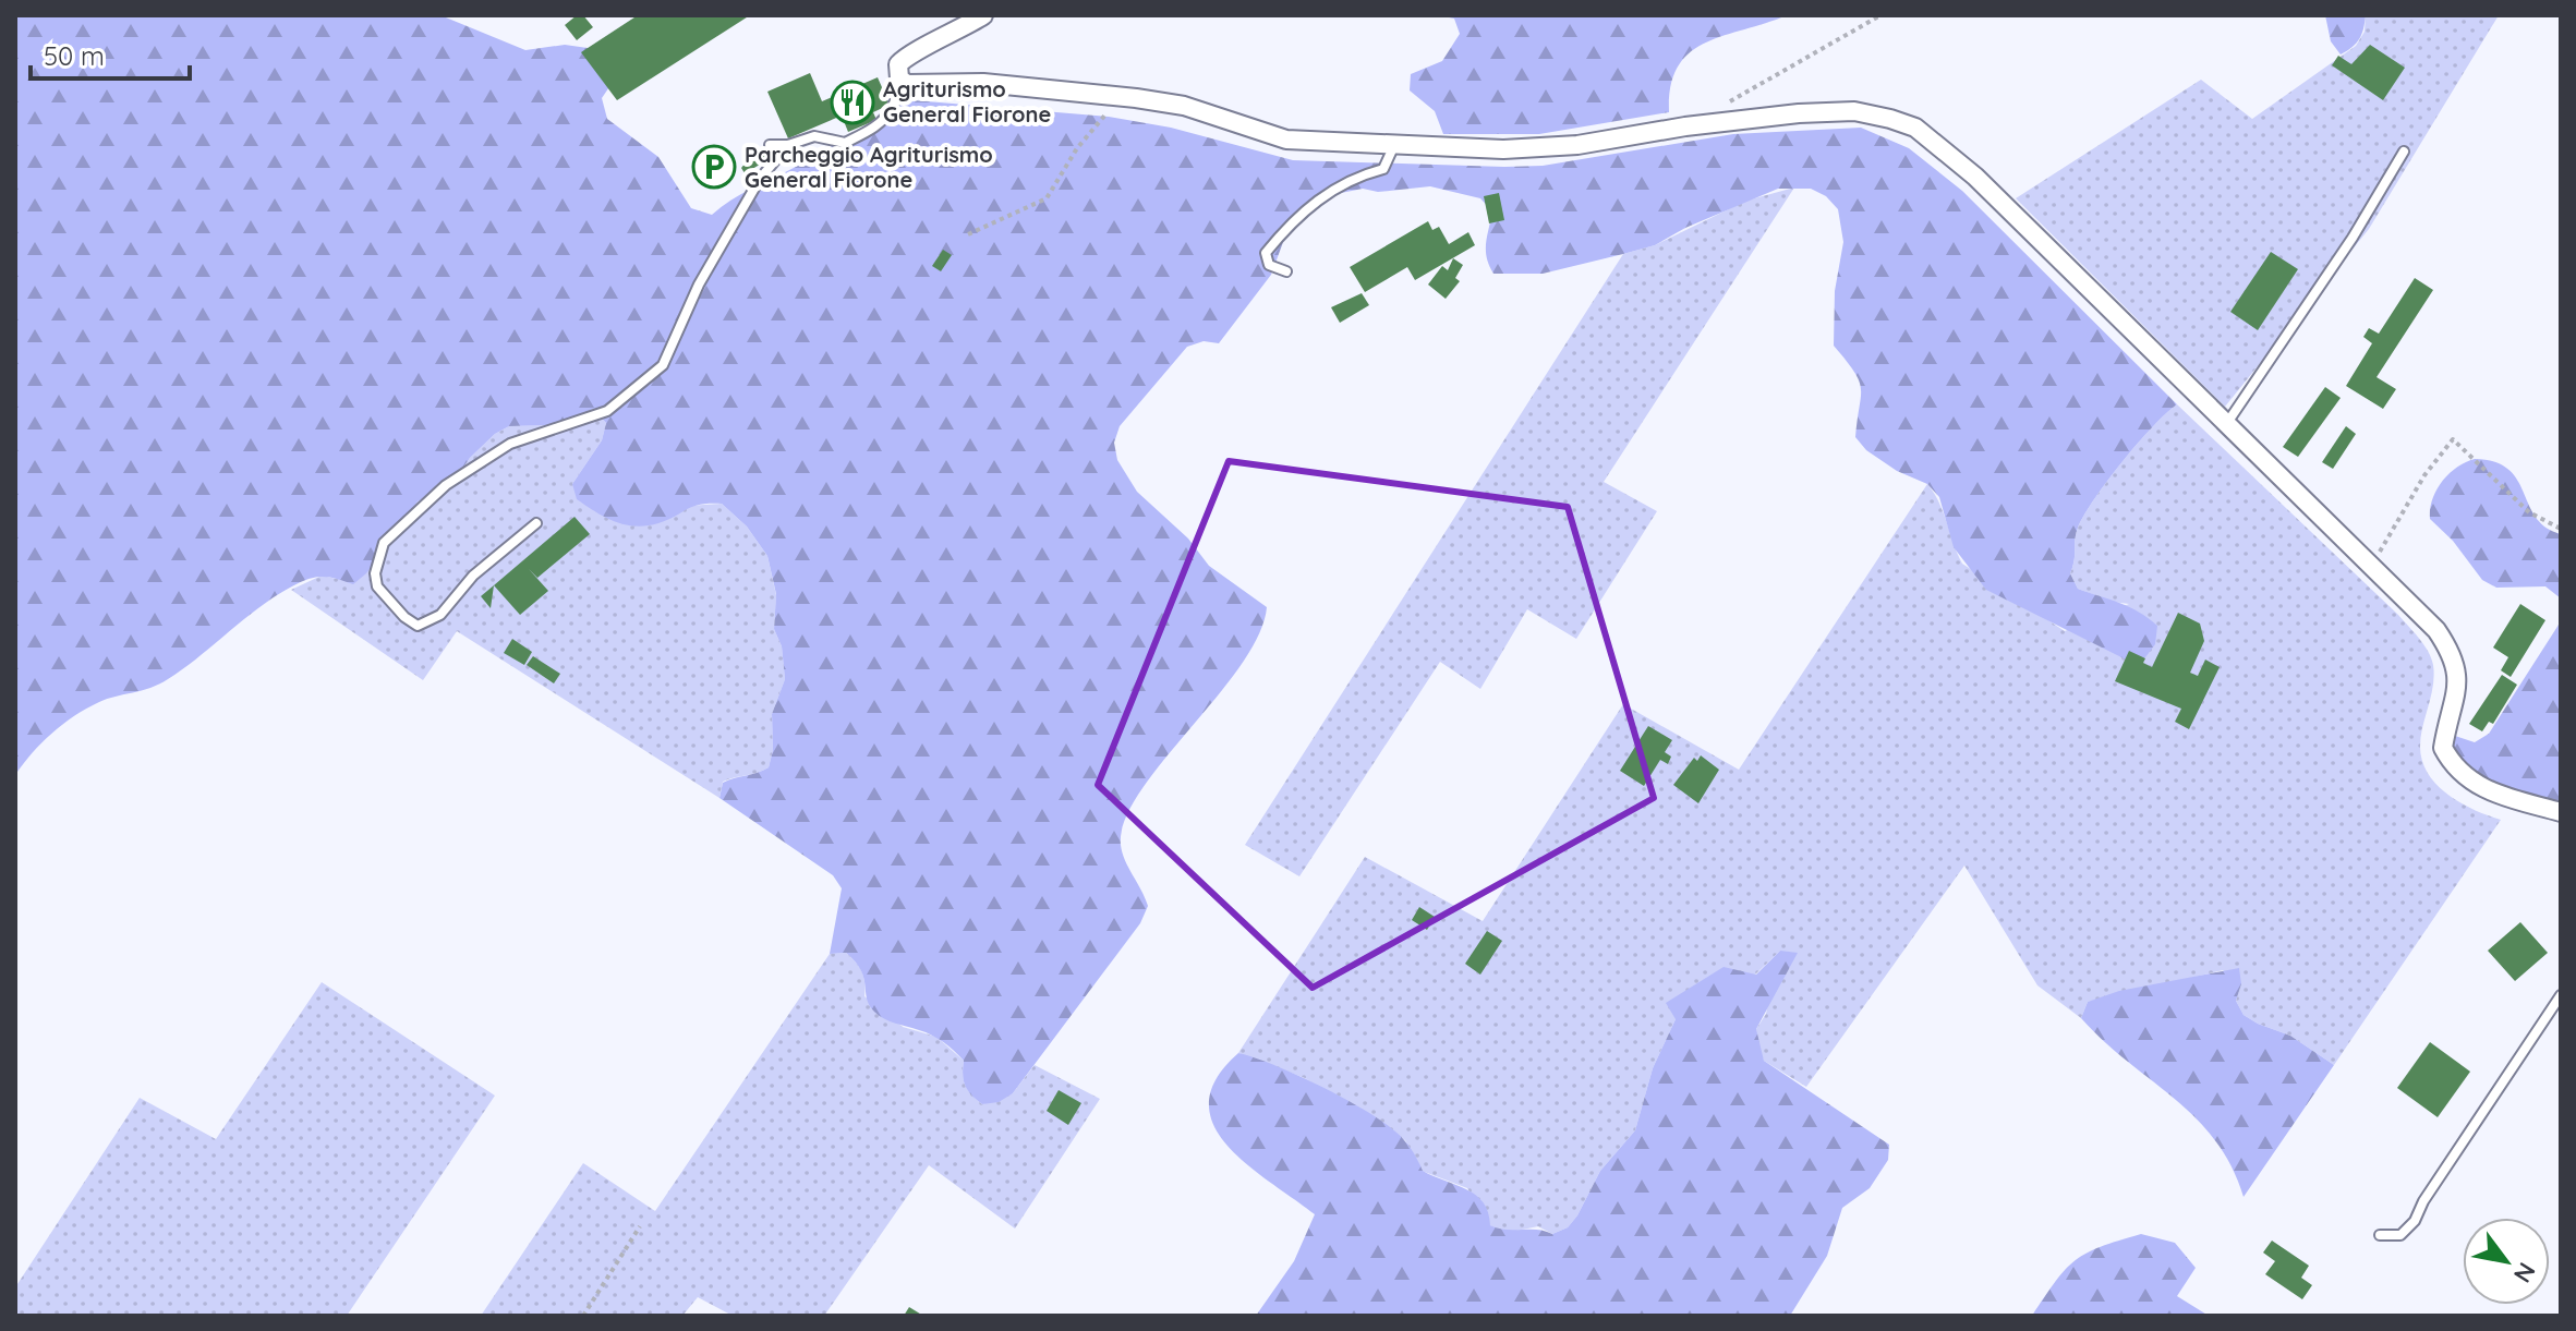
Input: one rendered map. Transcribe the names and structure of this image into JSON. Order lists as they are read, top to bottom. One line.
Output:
{"places":{"restaurant":["Agriturismo General Fiorone"],"parking":["Parcheggio Agriturismo General Fiorone"]},"scale_bar":"50 m","north":"bottom right"}
